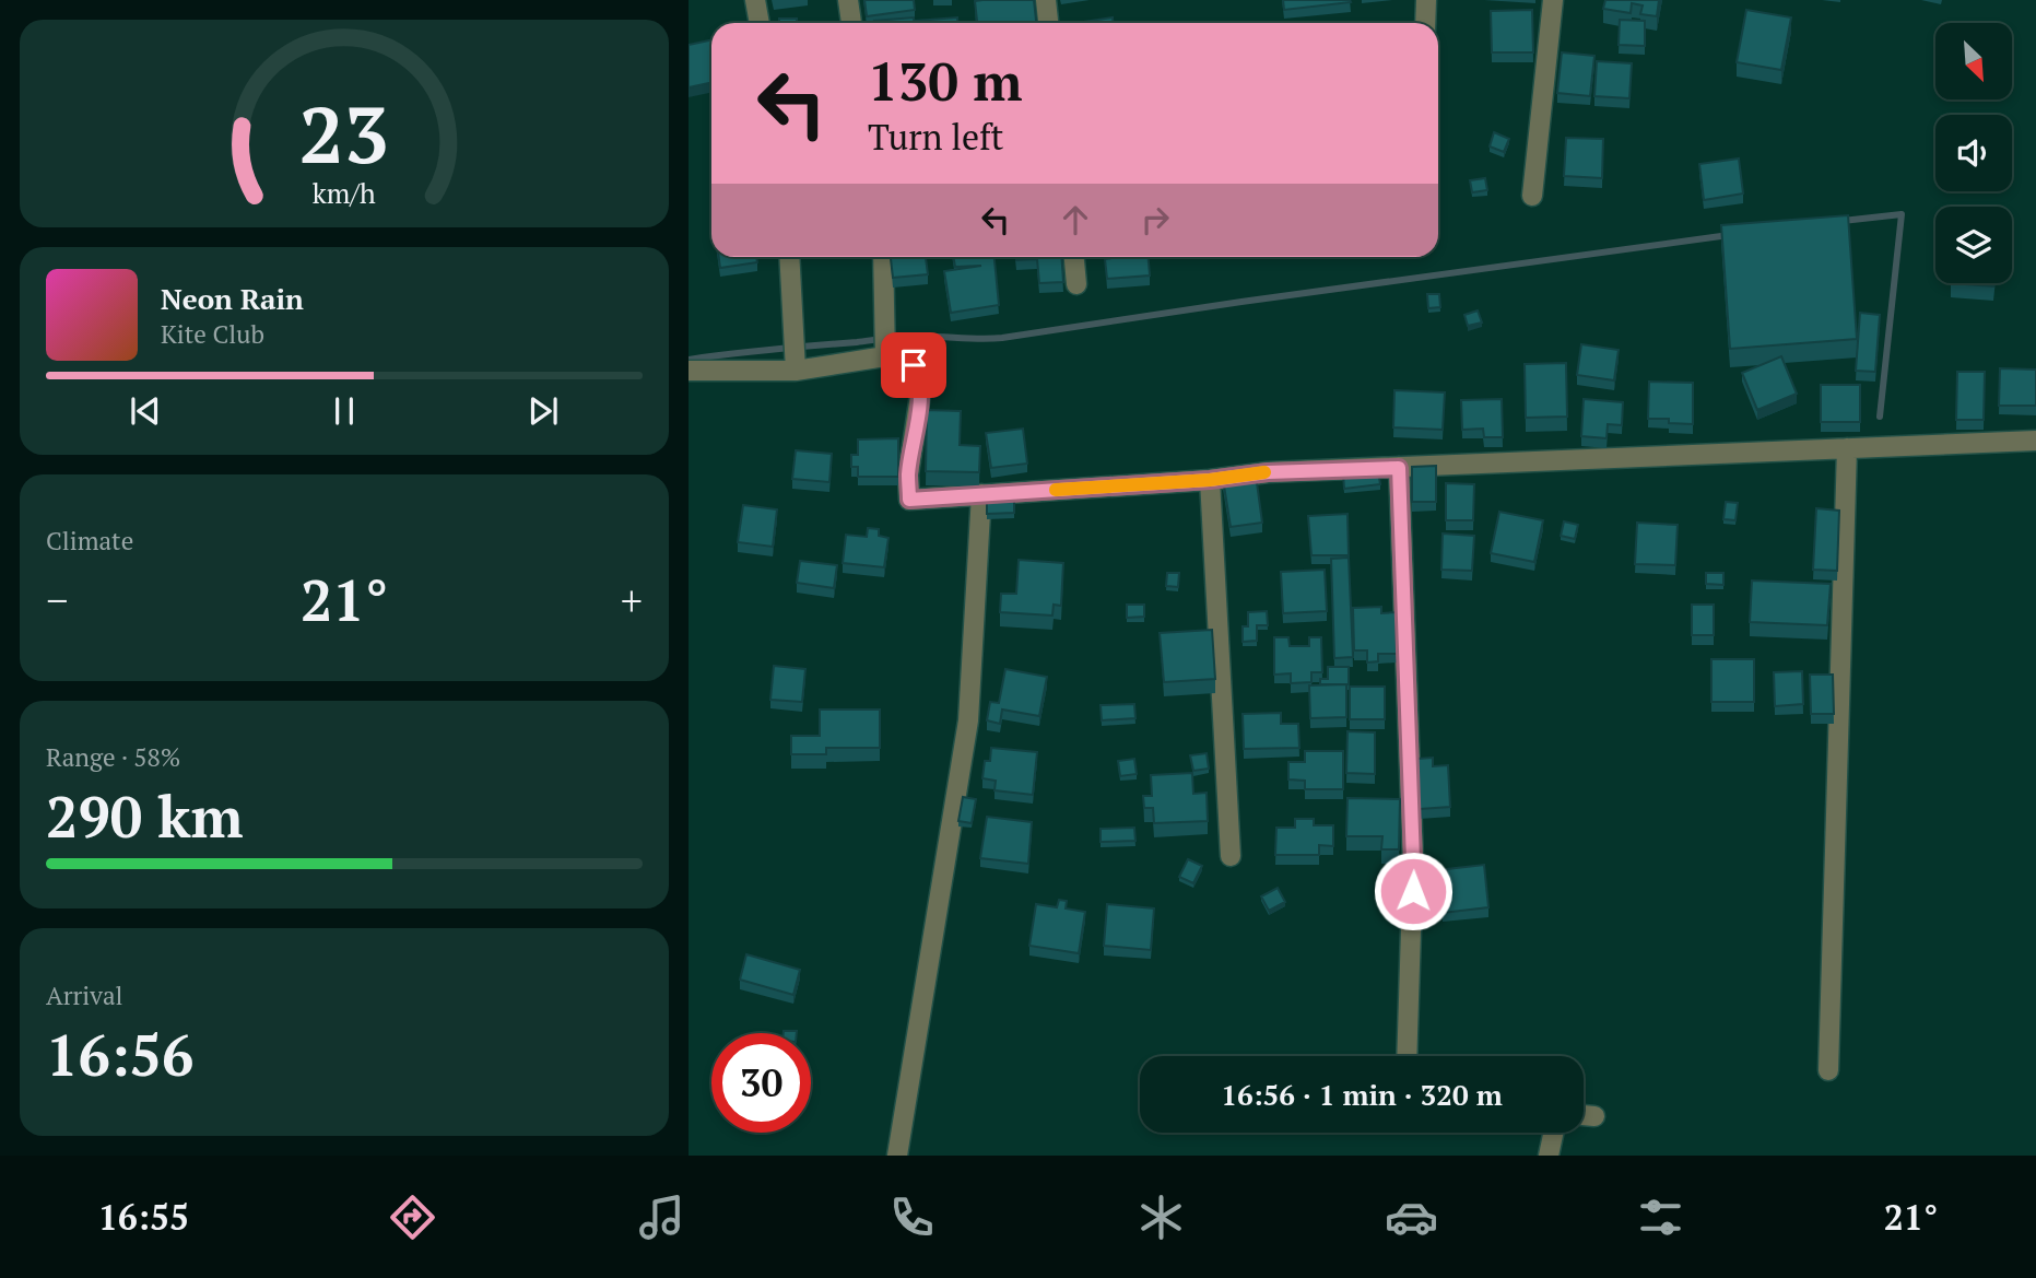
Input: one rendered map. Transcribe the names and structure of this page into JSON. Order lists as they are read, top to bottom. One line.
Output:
{"north":"bottom right","page":{"turn":["130 m","Turn left"],"song":["Neon Rain","Kite Club"],"tile":["Climate",["Range · 58%","290 km"],["Arrival","16:56"]],"heat":["−","21°","+"],"limit":"30","trip":"16:56 · 1 min · 320 m","tabs":["16:55","21°"],"gauge":["23","km/h"]}}
